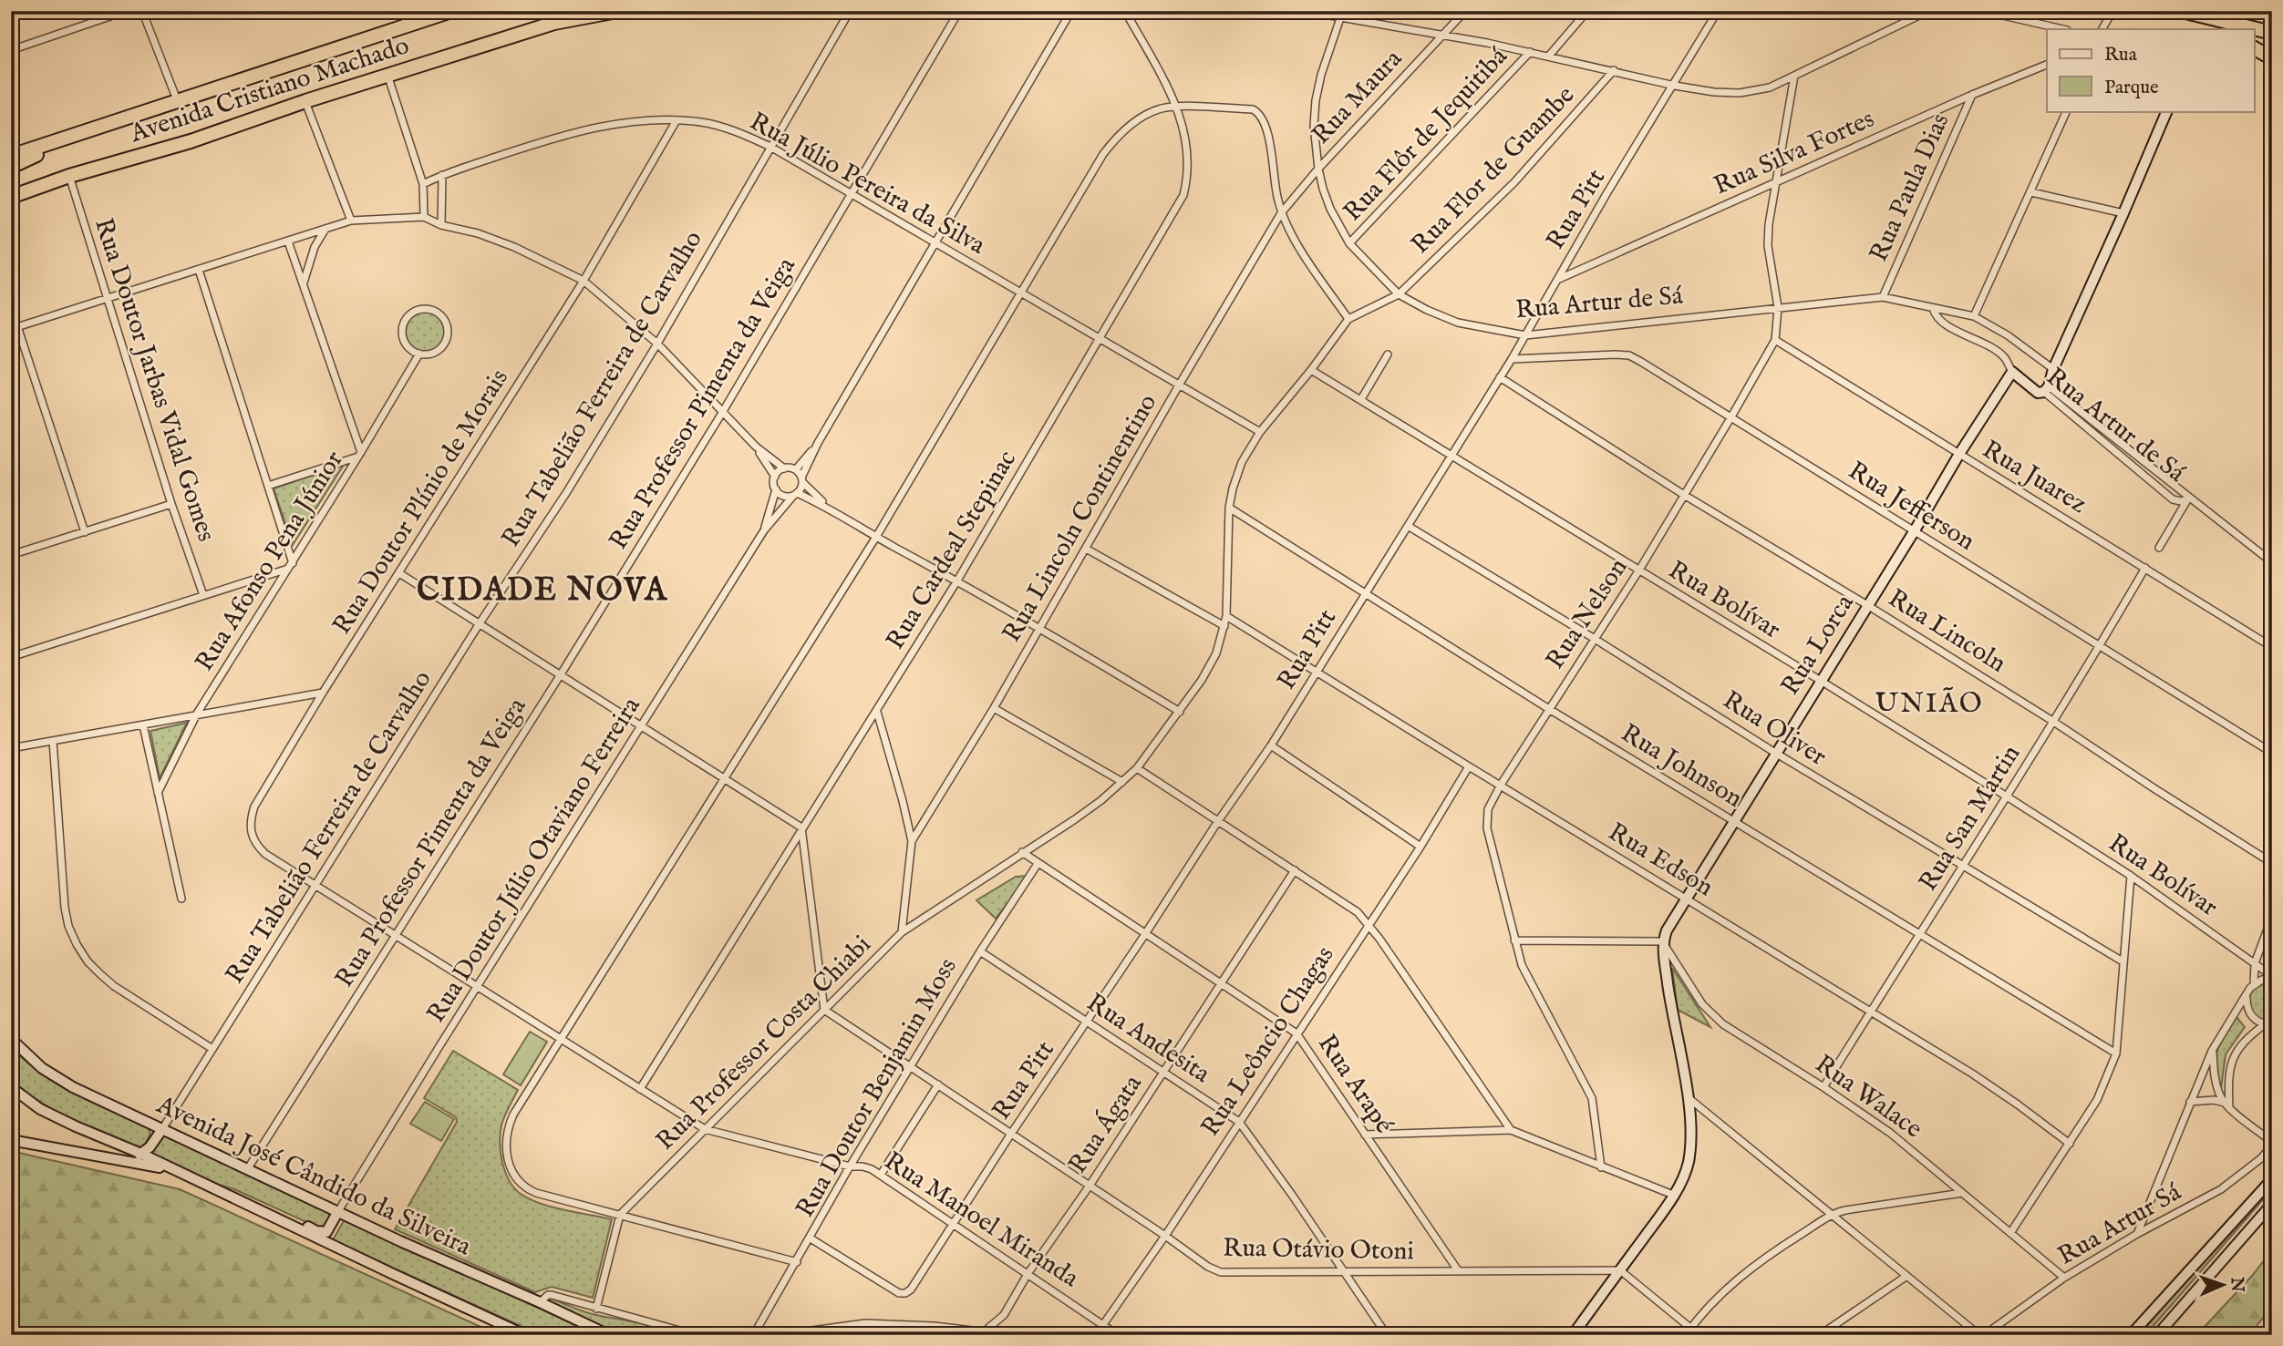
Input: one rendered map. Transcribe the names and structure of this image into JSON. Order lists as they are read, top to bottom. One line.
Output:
{"streets":{"highway":["Avenida Cristiano Machado"],"main road":["Rua Artur de Sá","Rua Lorca","Avenida José Cândido da Silveira"],"street":["Rua Maura","Rua Flôr de Jequitibá","Rua Silva Fortes","Rua Flor de Guambe","Rua Júlio Pereira da Silva","Rua Paula Dias","Rua Pitt","Rua Doutor Jarbas Vidal Gomes","Rua Tabelião Ferreira de Carvalho","Rua Professor Pimenta da Veiga","Rua Juarez","Rua Doutor Plínio de Morais","Rua Jefferson","Rua Lincoln Continentino","Rua Cardeal Stepinac","Rua Afonso Pena Júnior","Rua Bolívar","Rua Nelson","Rua Lincoln","Rua Oliver","Rua Johnson","Rua San Martin","Rua Doutor Júlio Otaviano Ferreira","Rua Edson","Rua Andesita","Rua Leôncio Chagas","Rua Professor Costa Chiabi","Rua Arapé","Rua Doutor Benjamin Moss","Rua Walace","Rua Ágata","Rua Manoel Miranda","Rua Artur Sá","Rua Otávio Otoni"]},"crossings":[["Avenida Cristiano Machado","Rua Doutor Jarbas Vidal Gomes"],["Rua Maura","Rua Artur de Sá"],["Rua Maura","Rua Lincoln Continentino"],["Rua Flôr de Jequitibá","Rua Artur de Sá"],["Rua Silva Fortes","Rua Paula Dias"],["Rua Silva Fortes","Rua Pitt"],["Rua Silva Fortes","Rua Nelson"],["Rua Flor de Guambe","Rua Artur de Sá"],["Rua Flor de Guambe","Rua Professor Costa Chiabi"],["Rua Júlio Pereira da Silva","Rua Tabelião Ferreira de Carvalho"],["Rua Júlio Pereira da Silva","Rua Professor Pimenta da Veiga"],["Rua Júlio Pereira da Silva","Rua Doutor Plínio de Morais"],["Rua Júlio Pereira da Silva","Rua Lincoln Continentino"],["Rua Júlio Pereira da Silva","Rua Cardeal Stepinac"],["Rua Júlio Pereira da Silva","Rua Professor Costa Chiabi"],["Rua Paula Dias","Rua Artur de Sá"],["Rua Pitt","Rua Artur de Sá"],["Rua Pitt","Rua Jefferson"],["Rua Pitt","Rua Bolívar"],["Rua Pitt","Rua Lincoln"],["Rua Pitt","Rua Oliver"],["Rua Pitt","Rua Johnson"],["Rua Pitt","Rua Edson"],["Rua Pitt","Rua Andesita"],["Rua Pitt","Rua Arapé"],["Rua Pitt","Rua Doutor Benjamin Moss"],["Rua Pitt","Rua Manoel Miranda"],["Rua Pitt","Rua Otávio Otoni"],["Rua Artur de Sá","Rua Nelson"],["Rua Artur de Sá","Rua Lorca"],["Rua Tabelião Ferreira de Carvalho","Rua Doutor Plínio de Morais"],["Rua Tabelião Ferreira de Carvalho","Avenida José Cândido da Silveira"],["Rua Professor Pimenta da Veiga","Rua Doutor Plínio de Morais"],["Rua Professor Pimenta da Veiga","Avenida José Cândido da Silveira"],["Rua Juarez","Rua Nelson"],["Rua Juarez","Rua Lorca"],["Rua Juarez","Rua San Martin"],["Rua Doutor Plínio de Morais","Rua Doutor Júlio Otaviano Ferreira"],["Rua Doutor Plínio de Morais","Rua Manoel Miranda"],["Rua Jefferson","Rua Nelson"],["Rua Jefferson","Rua Lorca"],["Rua Jefferson","Rua San Martin"],["Rua Cardeal Stepinac","Rua Manoel Miranda"],["Rua Bolívar","Rua Nelson"],["Rua Bolívar","Rua Lorca"],["Rua Bolívar","Rua San Martin"],["Rua Bolívar","Rua Professor Costa Chiabi"],["Rua Nelson","Rua Lincoln"],["Rua Nelson","Rua Oliver"],["Rua Nelson","Rua Johnson"],["Rua Nelson","Rua Edson"],["Rua Lincoln","Rua Lorca"],["Rua Lincoln","Rua San Martin"],["Rua Lorca","Rua Oliver"],["Rua Lorca","Rua Johnson"],["Rua Lorca","Rua Edson"],["Rua Lorca","Rua Walace"],["Rua Oliver","Rua San Martin"],["Rua Johnson","Rua San Martin"],["Rua Johnson","Rua Professor Costa Chiabi"],["Rua San Martin","Rua Edson"],["Rua San Martin","Rua Walace"],["Rua Doutor Júlio Otaviano Ferreira","Avenida José Cândido da Silveira"],["Rua Doutor Júlio Otaviano Ferreira","Rua Manoel Miranda"],["Rua Edson","Rua Leôncio Chagas"],["Rua Edson","Rua Professor Costa Chiabi"],["Rua Andesita","Rua Leôncio Chagas"],["Rua Andesita","Rua Doutor Benjamin Moss"],["Rua Andesita","Rua Ágata"],["Rua Andesita","Rua Otávio Otoni"],["Rua Leôncio Chagas","Rua Arapé"],["Rua Leôncio Chagas","Rua Manoel Miranda"],["Rua Leôncio Chagas","Rua Otávio Otoni"],["Rua Professor Costa Chiabi","Rua Arapé"],["Rua Professor Costa Chiabi","Rua Manoel Miranda"],["Rua Professor Costa Chiabi","Rua Otávio Otoni"],["Rua Arapé","Rua Doutor Benjamin Moss"],["Rua Arapé","Rua Ágata"],["Rua Arapé","Rua Otávio Otoni"],["Rua Doutor Benjamin Moss","Rua Manoel Miranda"],["Rua Doutor Benjamin Moss","Rua Otávio Otoni"],["Rua Walace","Rua Artur Sá"],["Rua Ágata","Rua Manoel Miranda"],["Rua Ágata","Rua Otávio Otoni"]],"districts":["CIDADE NOVA","UNIÃO"],"legend":["Rua","Parque"],"north":"right"}
